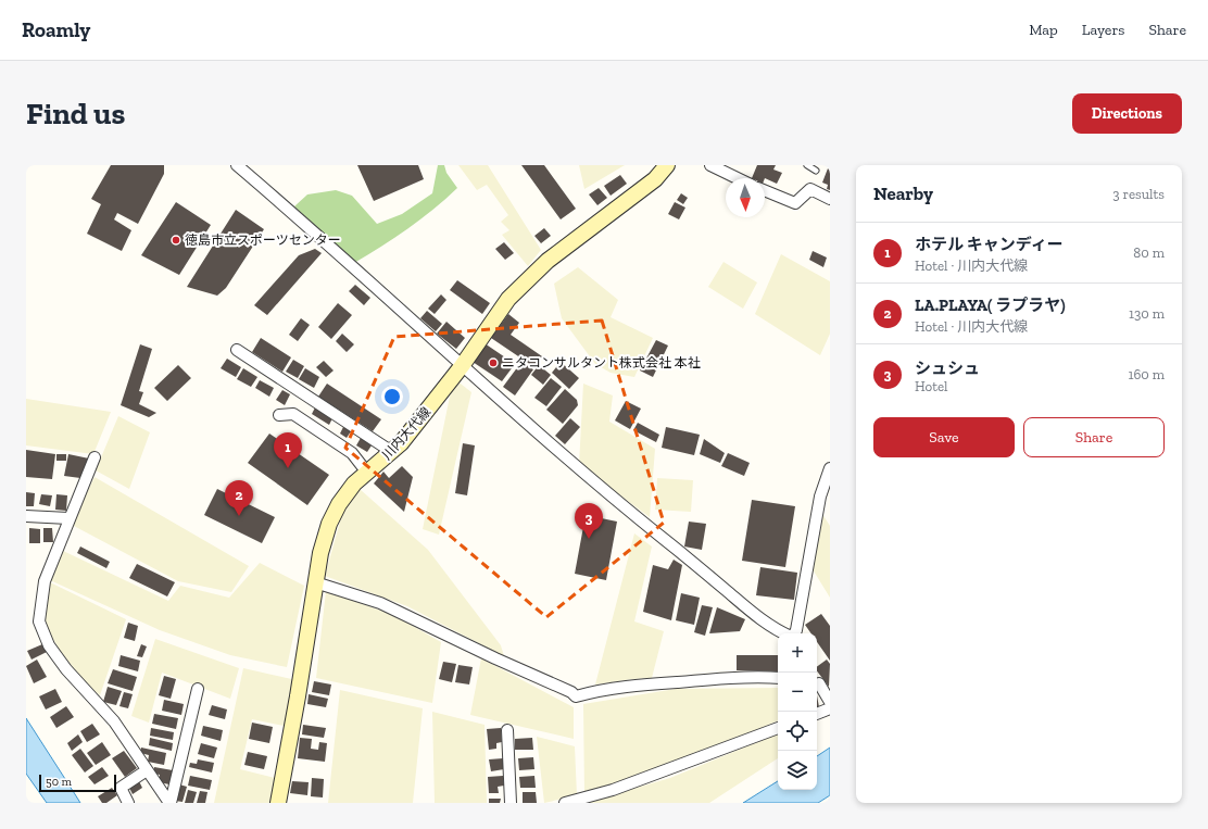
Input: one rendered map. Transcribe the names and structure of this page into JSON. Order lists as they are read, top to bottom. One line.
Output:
{"streets":{"main road":["川内大代線"]},"places":["徳島市立スポーツセンター","ニタコンサルタント株式会社 本社"],"scale_bar":"50 m","north":"bottom","page":{"header":"Roamly","nav":["Map","Layers","Share"],"buttons":["Directions",["Save","Share"]],"title":"Find us","heading":["Nearby","3 results"],"list":[{"mark":"1","name":"ホテル キャンディー","note":"Hotel · 川内大代線","value":"80 m"},{"mark":"2","name":"LA.PLAYA( ラプラヤ)","note":"Hotel · 川内大代線","value":"130 m"},{"mark":"3","name":"シュシュ","note":"Hotel","value":"160 m"}],"pins":["1","2","3"],"map_buttons":["+","−"],"scale":"50 m"}}
